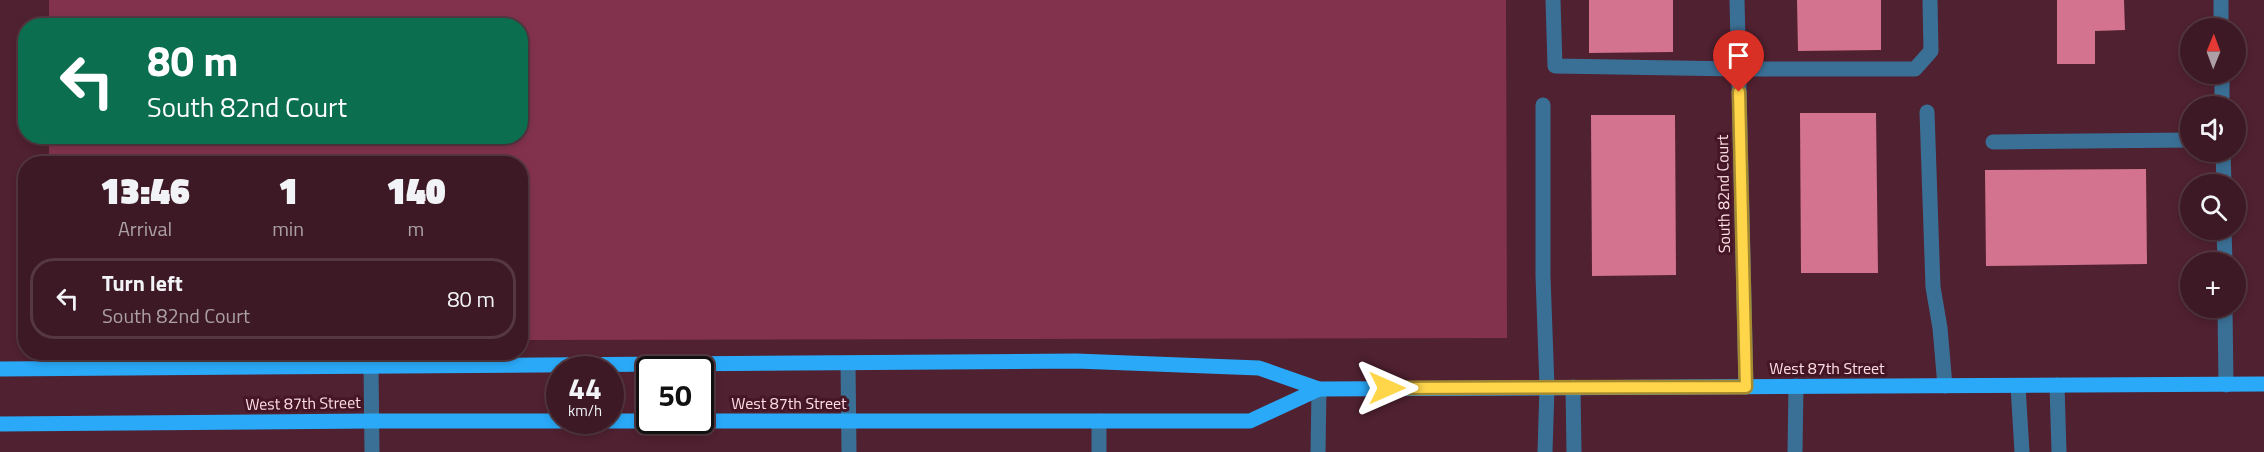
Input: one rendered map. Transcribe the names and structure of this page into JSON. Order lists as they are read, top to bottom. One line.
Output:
{"streets":{"main road":["West 87th Street"],"street":["South 82nd Court"]},"crossings":[["South 82nd Court","West 87th Street"]],"north":"top","page":{"map_buttons":"+","turn":["80 m","South 82nd Court"],"eta":["13:46","Arrival","1","min","140","m"],"list":[{"name":"Turn left","note":"South 82nd Court","value":"80 m"}],"speed":"44 km/h","limit":"50"}}
